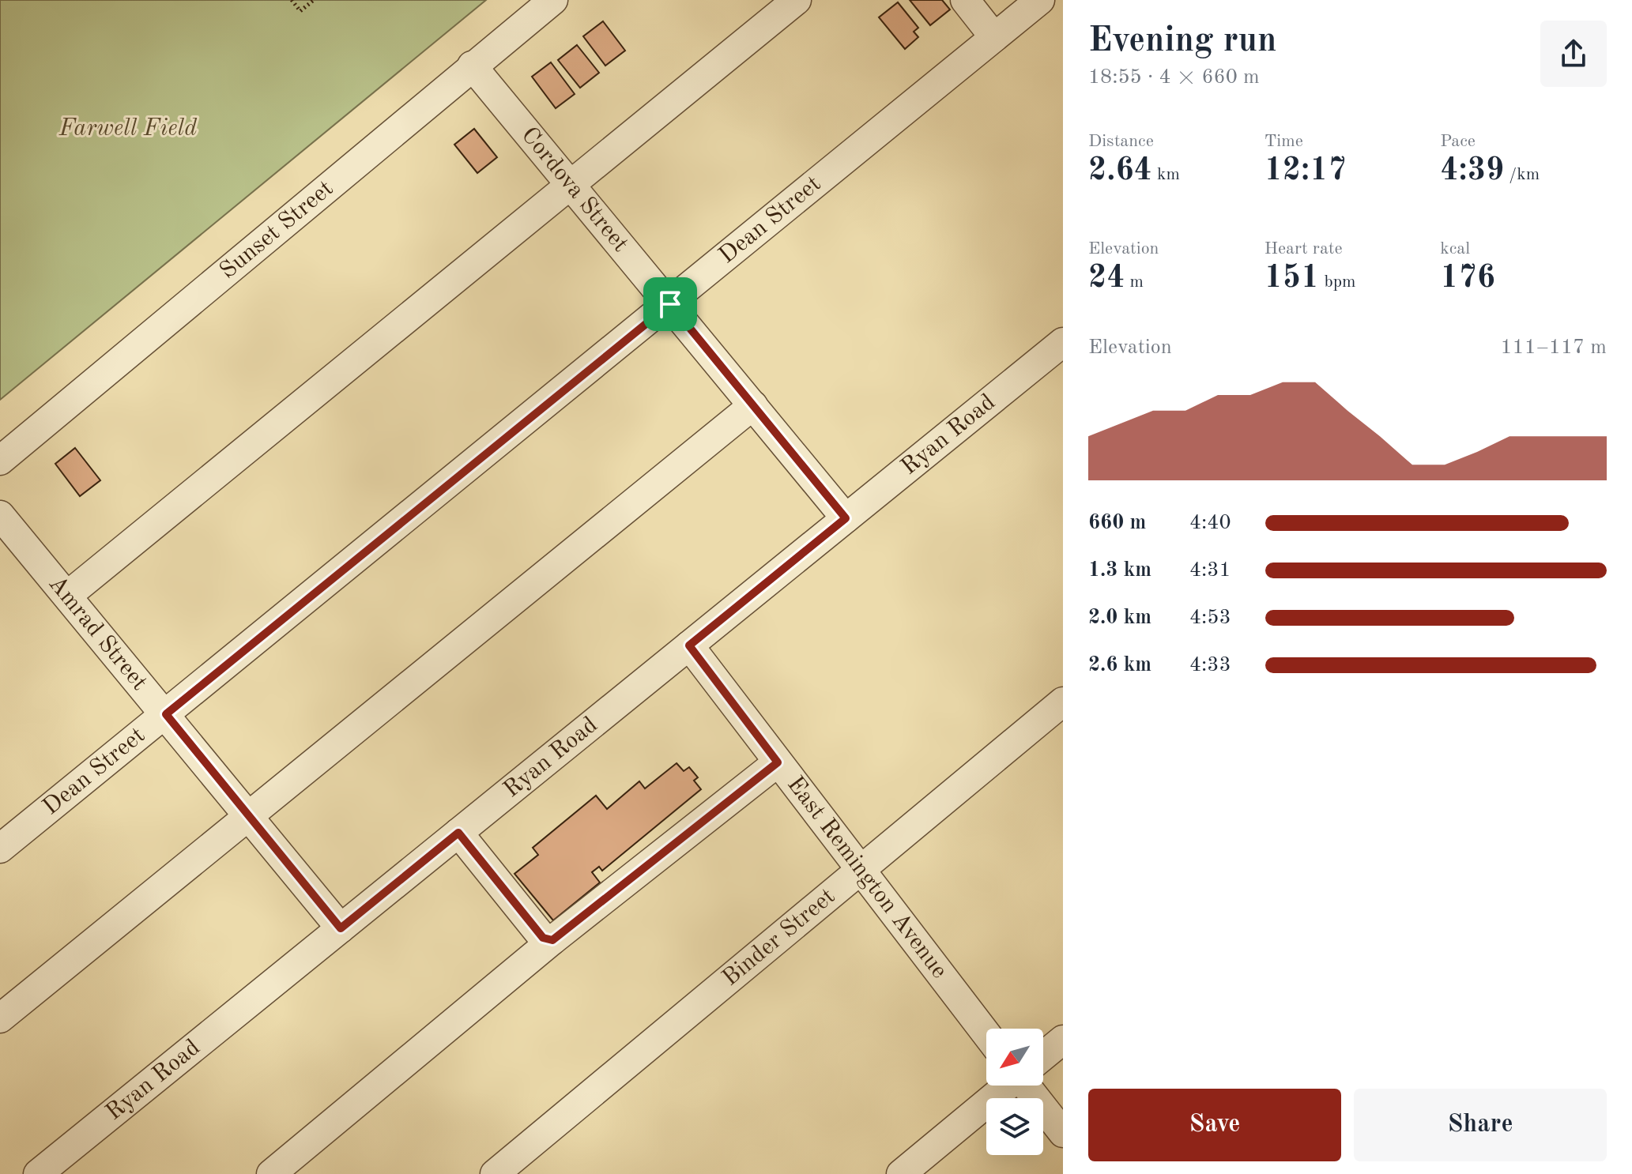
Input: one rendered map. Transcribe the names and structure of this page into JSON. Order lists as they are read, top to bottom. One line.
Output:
{"streets":{"street":["Cordova Street","Dean Street","Sunset Street","Ryan Road","Amrad Street","East Remington Avenue","Binder Street"]},"crossings":[["Cordova Street","Dean Street"],["Cordova Street","Sunset Street"],["Cordova Street","Ryan Road"],["Dean Street","Amrad Street"],["Ryan Road","Amrad Street"],["Ryan Road","East Remington Avenue"],["East Remington Avenue","Binder Street"]],"parks":["Farwell Field"],"north":"bottom left","page":{"heading":["Evening run","18:55 · 4 × 660 m"],"stats":[["Distance","2.64 km"],["Time","12:17"],["Pace","4:39 /km"],["Elevation","24 m"],["Heart rate","151 bpm"],["kcal","176"]],"chart":["Elevation","111–117 m"],"list":[{"name":"660 m","note":"4:40"},{"name":"1.3 km","note":"4:31"},{"name":"2.0 km","note":"4:53"},{"name":"2.6 km","note":"4:33"}],"buttons":["Save","Share"]}}
